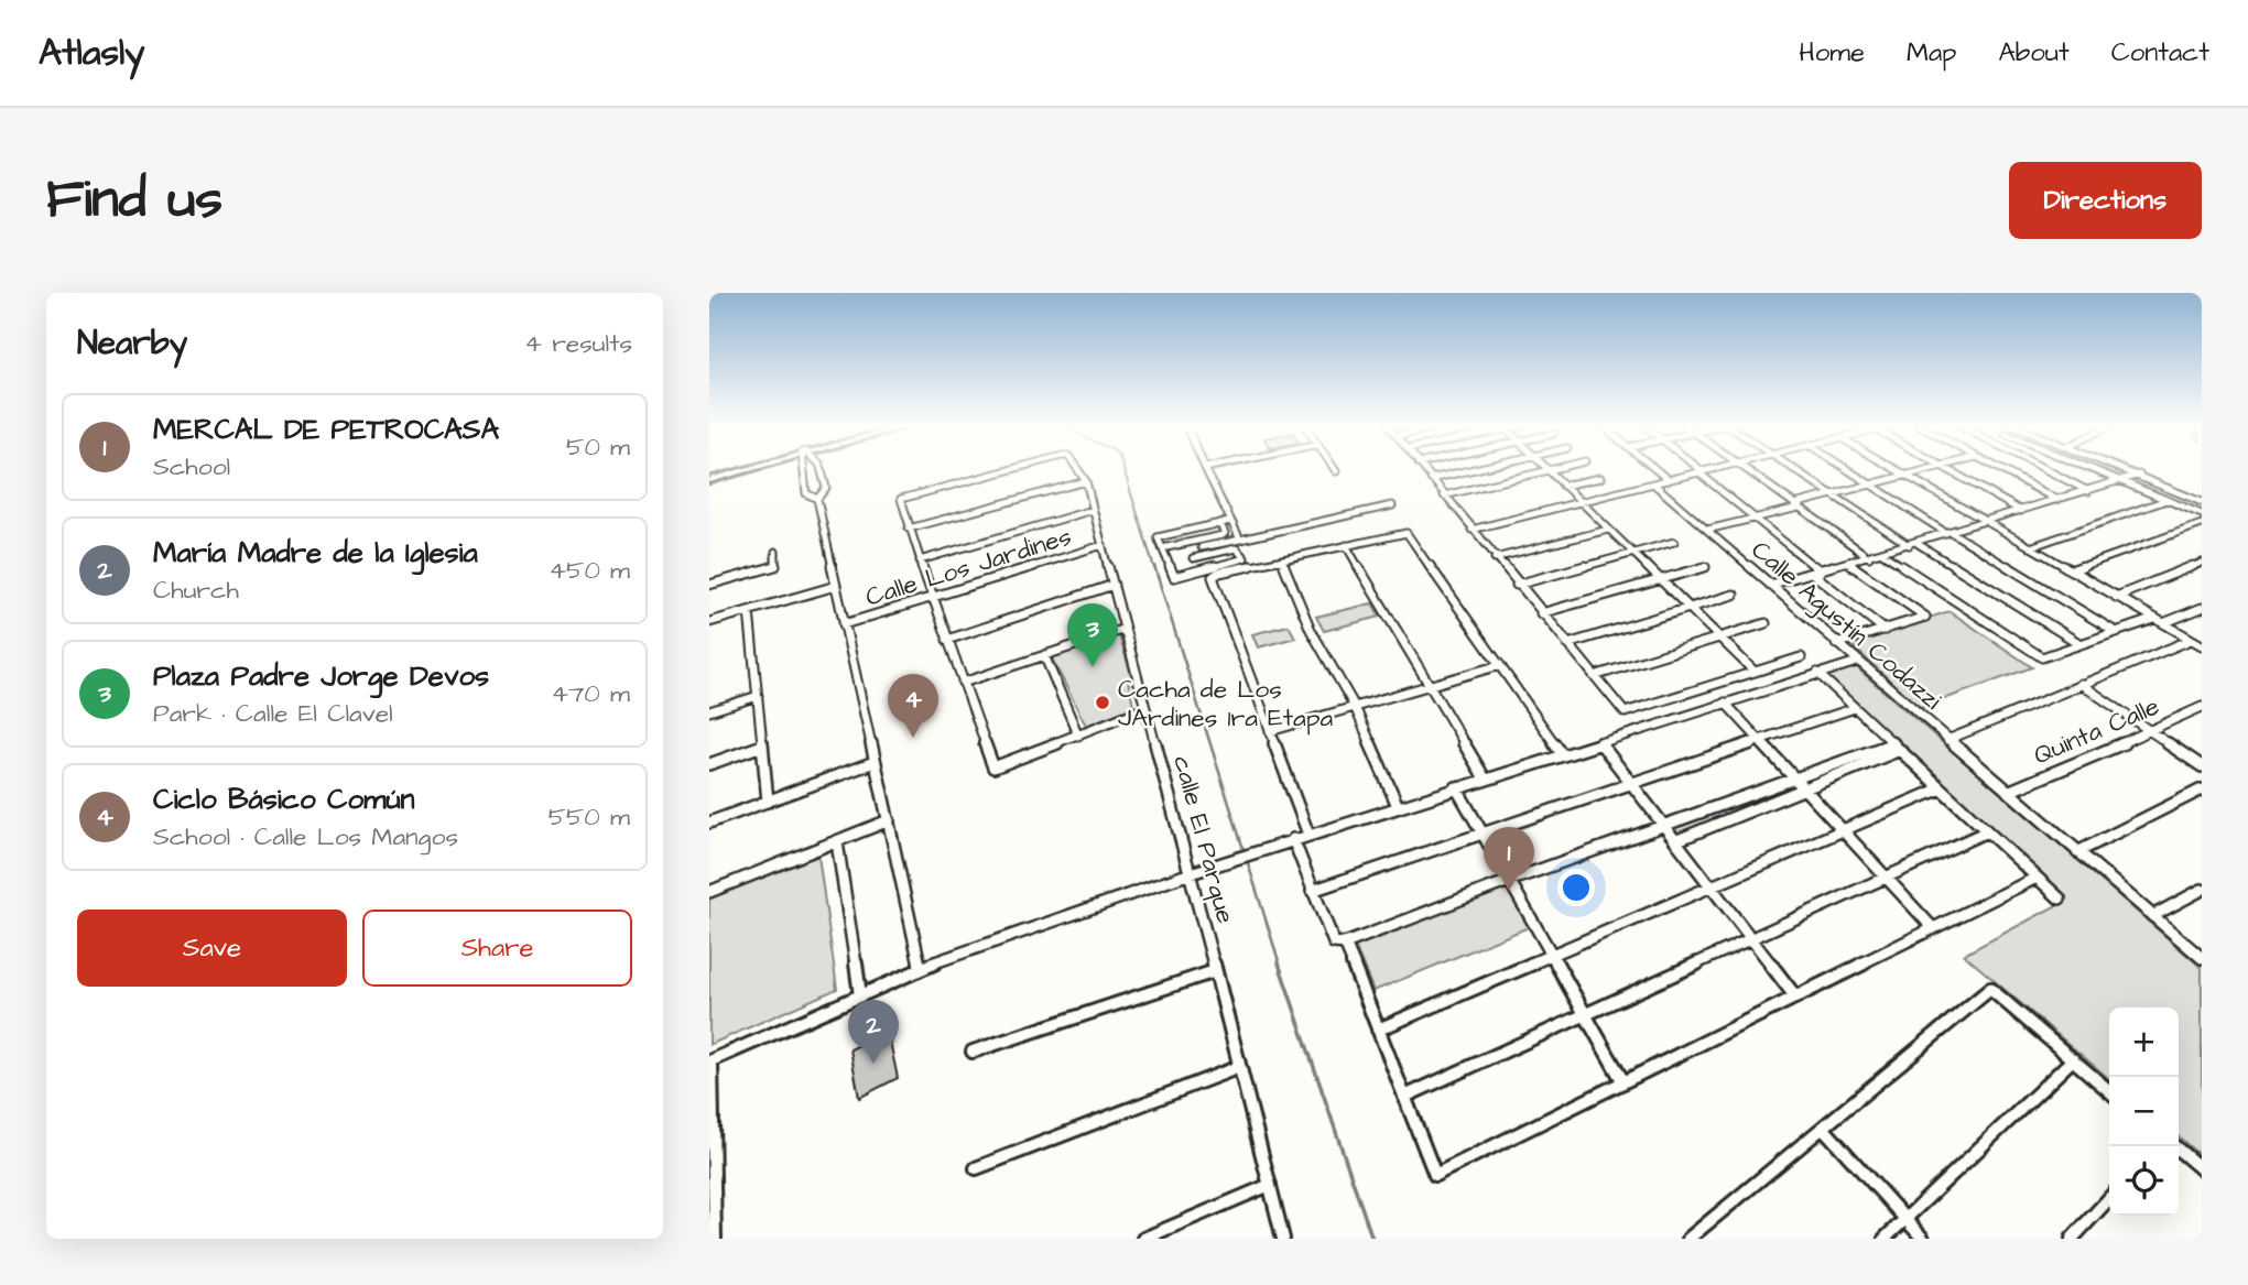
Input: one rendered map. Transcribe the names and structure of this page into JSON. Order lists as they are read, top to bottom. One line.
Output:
{"streets":{"street":["Calle Los Jardines","Calle Agustín Codazzi","Quinta Calle","calle El Parque"]},"crossings":[["Calle Los Jardines","calle El Parque"],["Calle Agustín Codazzi","Quinta Calle"]],"places":["Cacha de Los JArdines 1ra Etapa"],"page":{"header":"Atlasly","nav":["Home","Map","About","Contact"],"buttons":["Directions",["Save","Share"]],"title":"Find us","heading":["Nearby","4 results"],"list":[{"mark":"1","name":"MERCAL DE PETROCASA","note":"School","value":"50 m"},{"mark":"2","name":"María Madre de la Iglesia","note":"Church","value":"450 m"},{"mark":"3","name":"Plaza Padre Jorge Devos","note":"Park · Calle El Clavel","value":"470 m"},{"mark":"4","name":"Ciclo Básico Común","note":"School · Calle Los Mangos","value":"550 m"}],"pins":["3","4","1","2"],"map_buttons":["+","−"]}}
